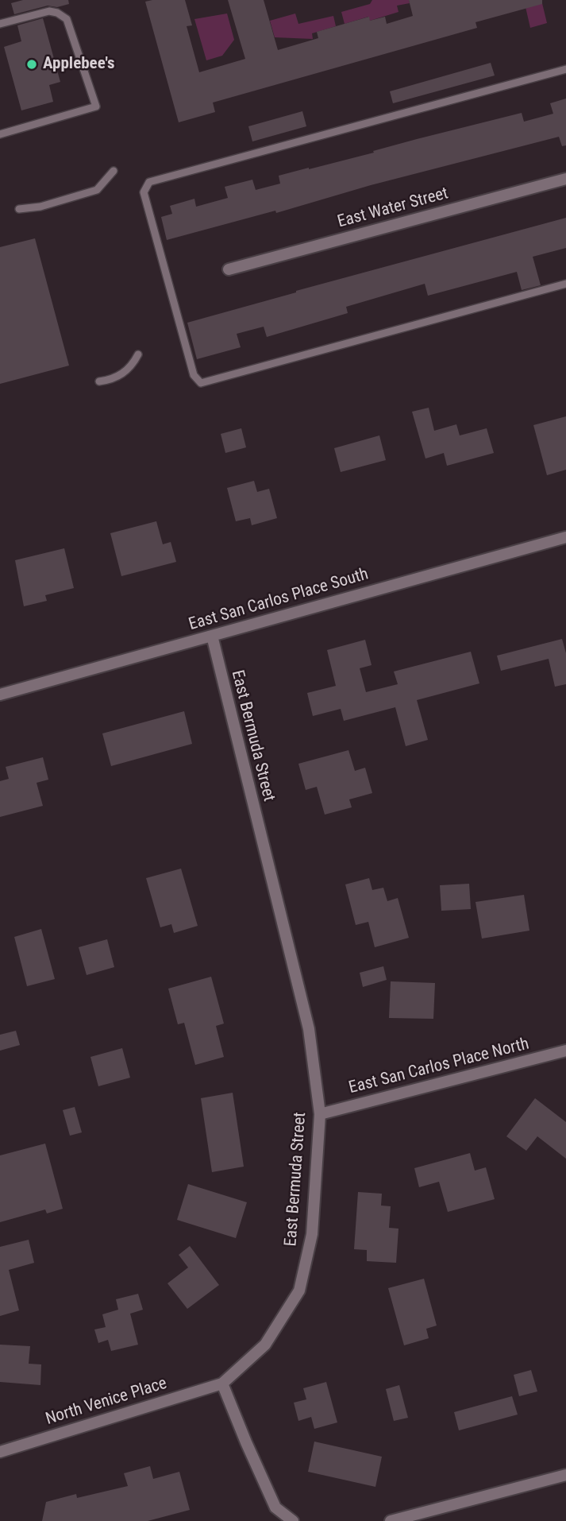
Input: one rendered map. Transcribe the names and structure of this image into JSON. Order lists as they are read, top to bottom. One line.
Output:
{"streets":{"street":["East Water Street","East San Carlos Place South","East Bermuda Street","East San Carlos Place North","North Venice Place"]},"crossings":[["East San Carlos Place South","East Bermuda Street"],["East Bermuda Street","East San Carlos Place North"],["East Bermuda Street","North Venice Place"]],"places":["Applebee's"]}
